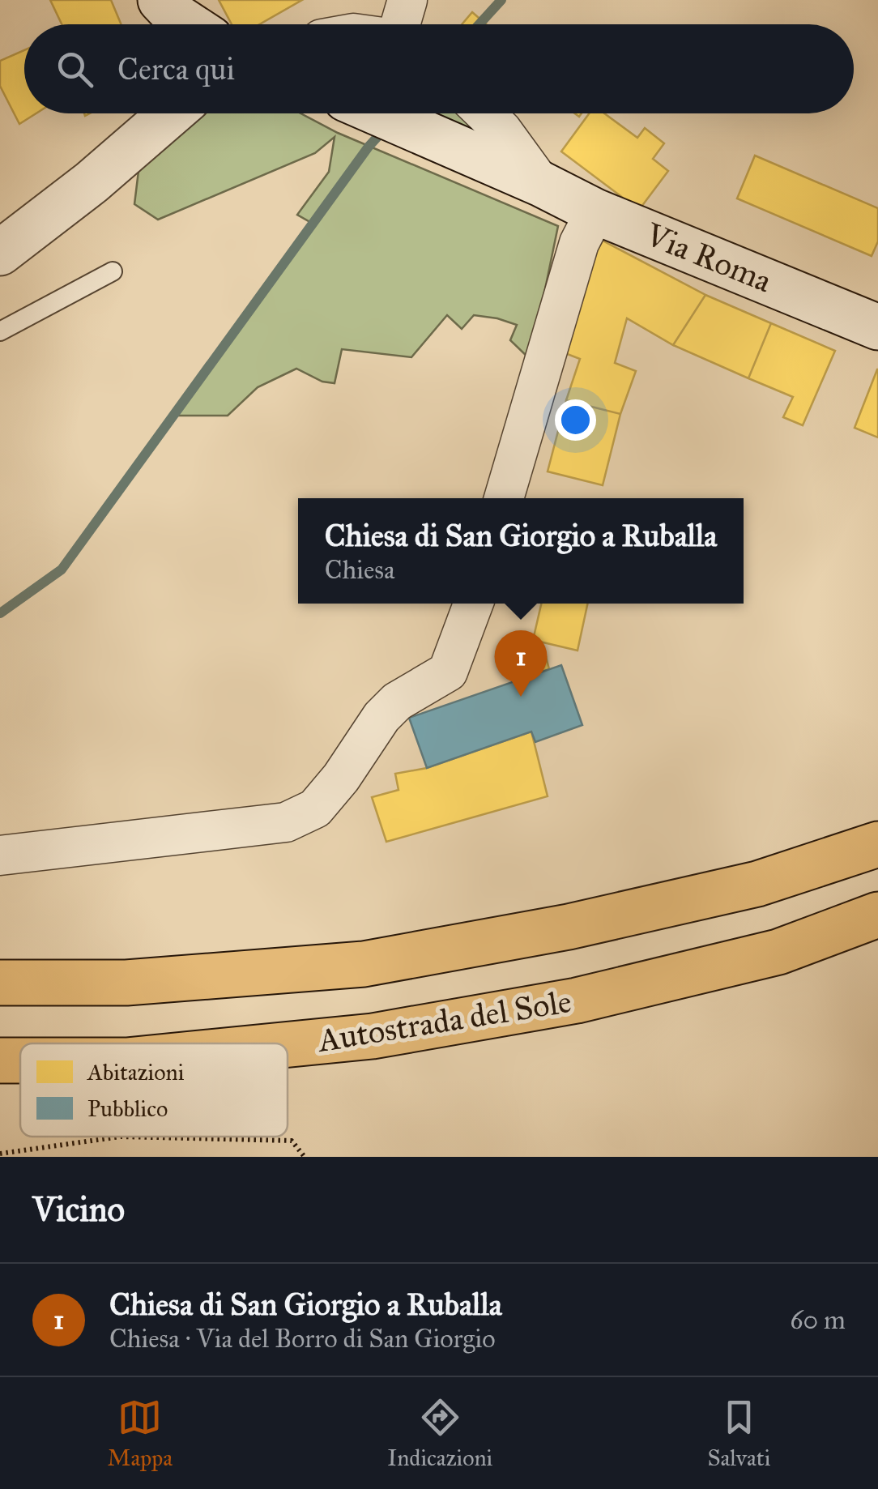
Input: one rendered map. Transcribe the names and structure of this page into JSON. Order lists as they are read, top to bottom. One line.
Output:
{"streets":{"highway":["Autostrada del Sole"],"main road":["Via Roma"]},"legend":["Abitazioni","Pubblico"],"page":{"search":"Cerca qui","popup":["Chiesa di San Giorgio a Ruballa","Chiesa"],"pins":"1","heading":"Vicino","list":[{"mark":"1","name":"Chiesa di San Giorgio a Ruballa","note":"Chiesa · Via del Borro di San Giorgio","value":"60 m"}],"nav":["Mappa","Indicazioni","Salvati"]}}
